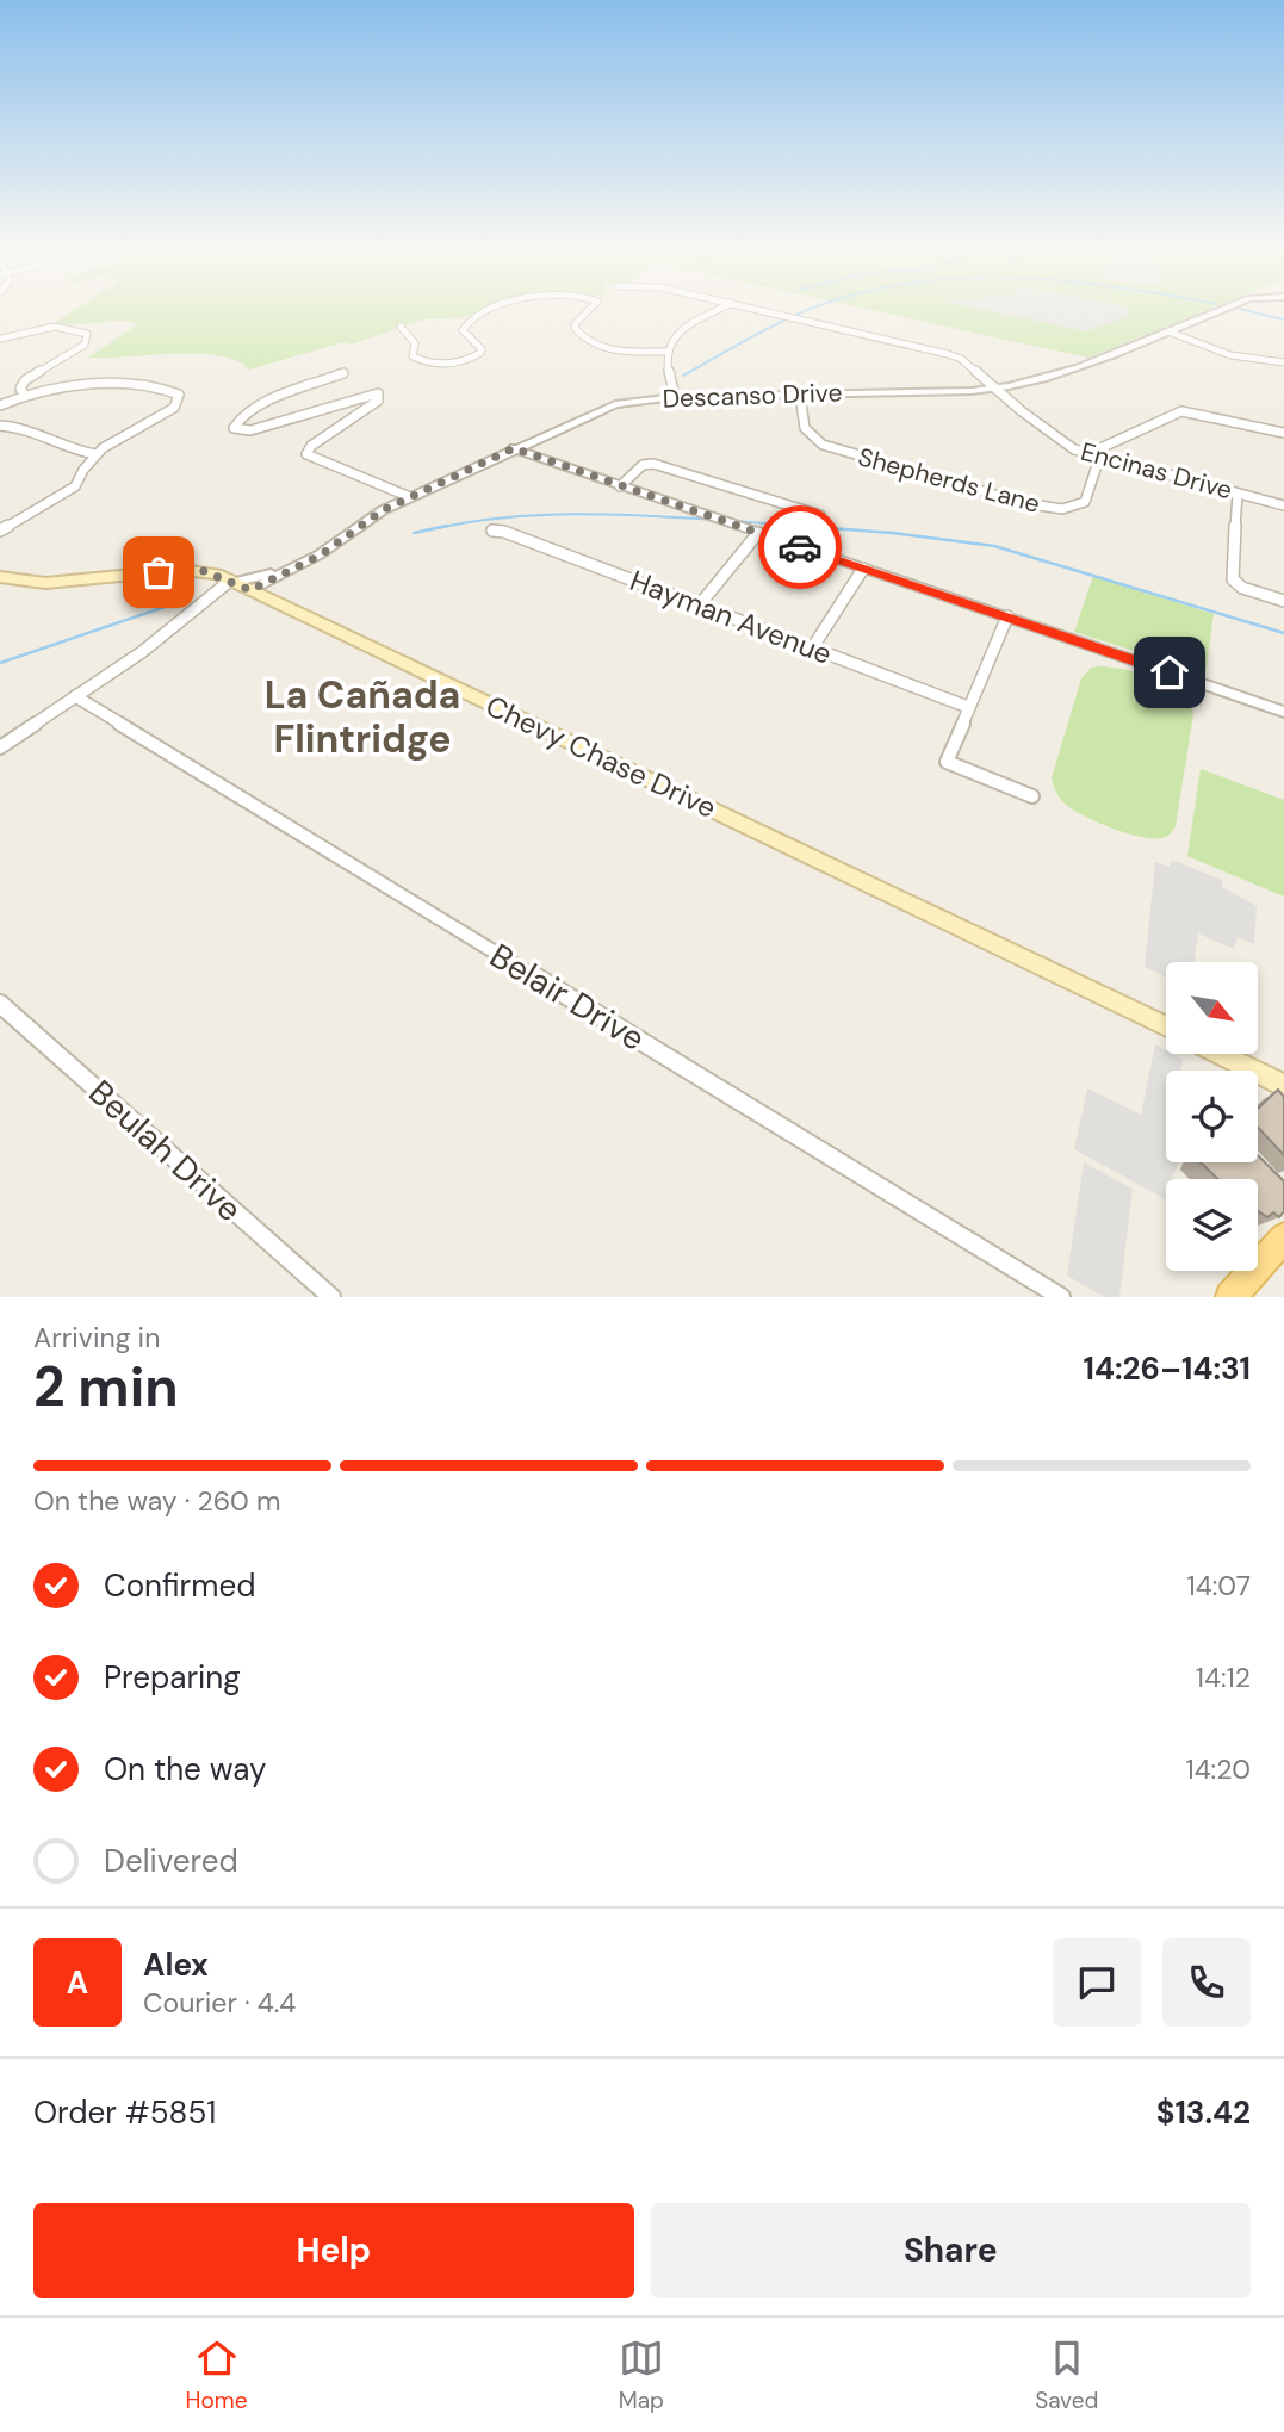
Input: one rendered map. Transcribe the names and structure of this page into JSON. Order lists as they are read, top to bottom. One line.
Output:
{"streets":{"main road":["Chevy Chase Drive"],"street":["Descanso Drive","Encinas Drive","Shepherds Lane","Hayman Avenue","Belair Drive","Beulah Drive"]},"crossings":[["Descanso Drive","Encinas Drive"],["Descanso Drive","Shepherds Lane"],["Descanso Drive","Chevy Chase Drive"],["Descanso Drive","Belair Drive"],["Encinas Drive","Shepherds Lane"]],"districts":["La Cañada Flintridge"],"north":"bottom right","page":{"heading":["2 min","Arriving in","14:26–14:31"],"panel":["Alex","Courier · 4.4","Order #5851","$13.42"],"bar":"On the way · 260 m","list":[["Confirmed","14:07"],["Preparing","14:12"],["On the way","14:20"],"Delivered"],"round":"A","buttons":["Help","Share"],"tabs":["Home","Map","Saved"]}}
